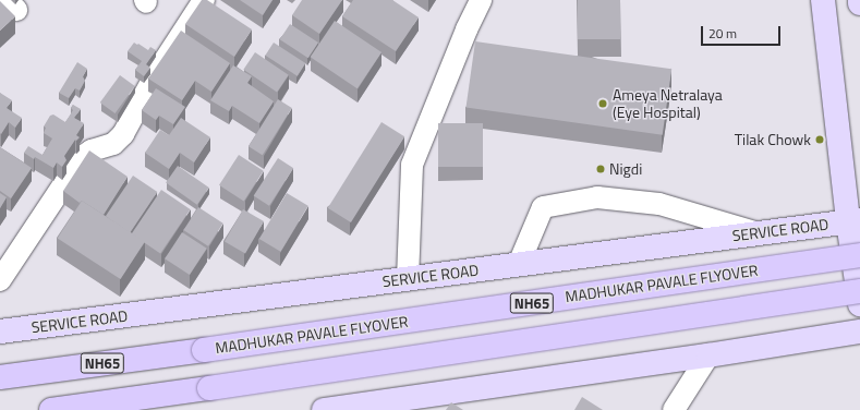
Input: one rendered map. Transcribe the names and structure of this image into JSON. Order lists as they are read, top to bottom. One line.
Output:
{"streets":{"highway":["MADHUKAR PAVALE FLYOVER","NH65"],"main road":["SERVICE ROAD"]},"places":["Ameya Netralaya (Eye Hospital)","Tilak Chowk","Nigdi"],"scale_bar":"20 m"}
